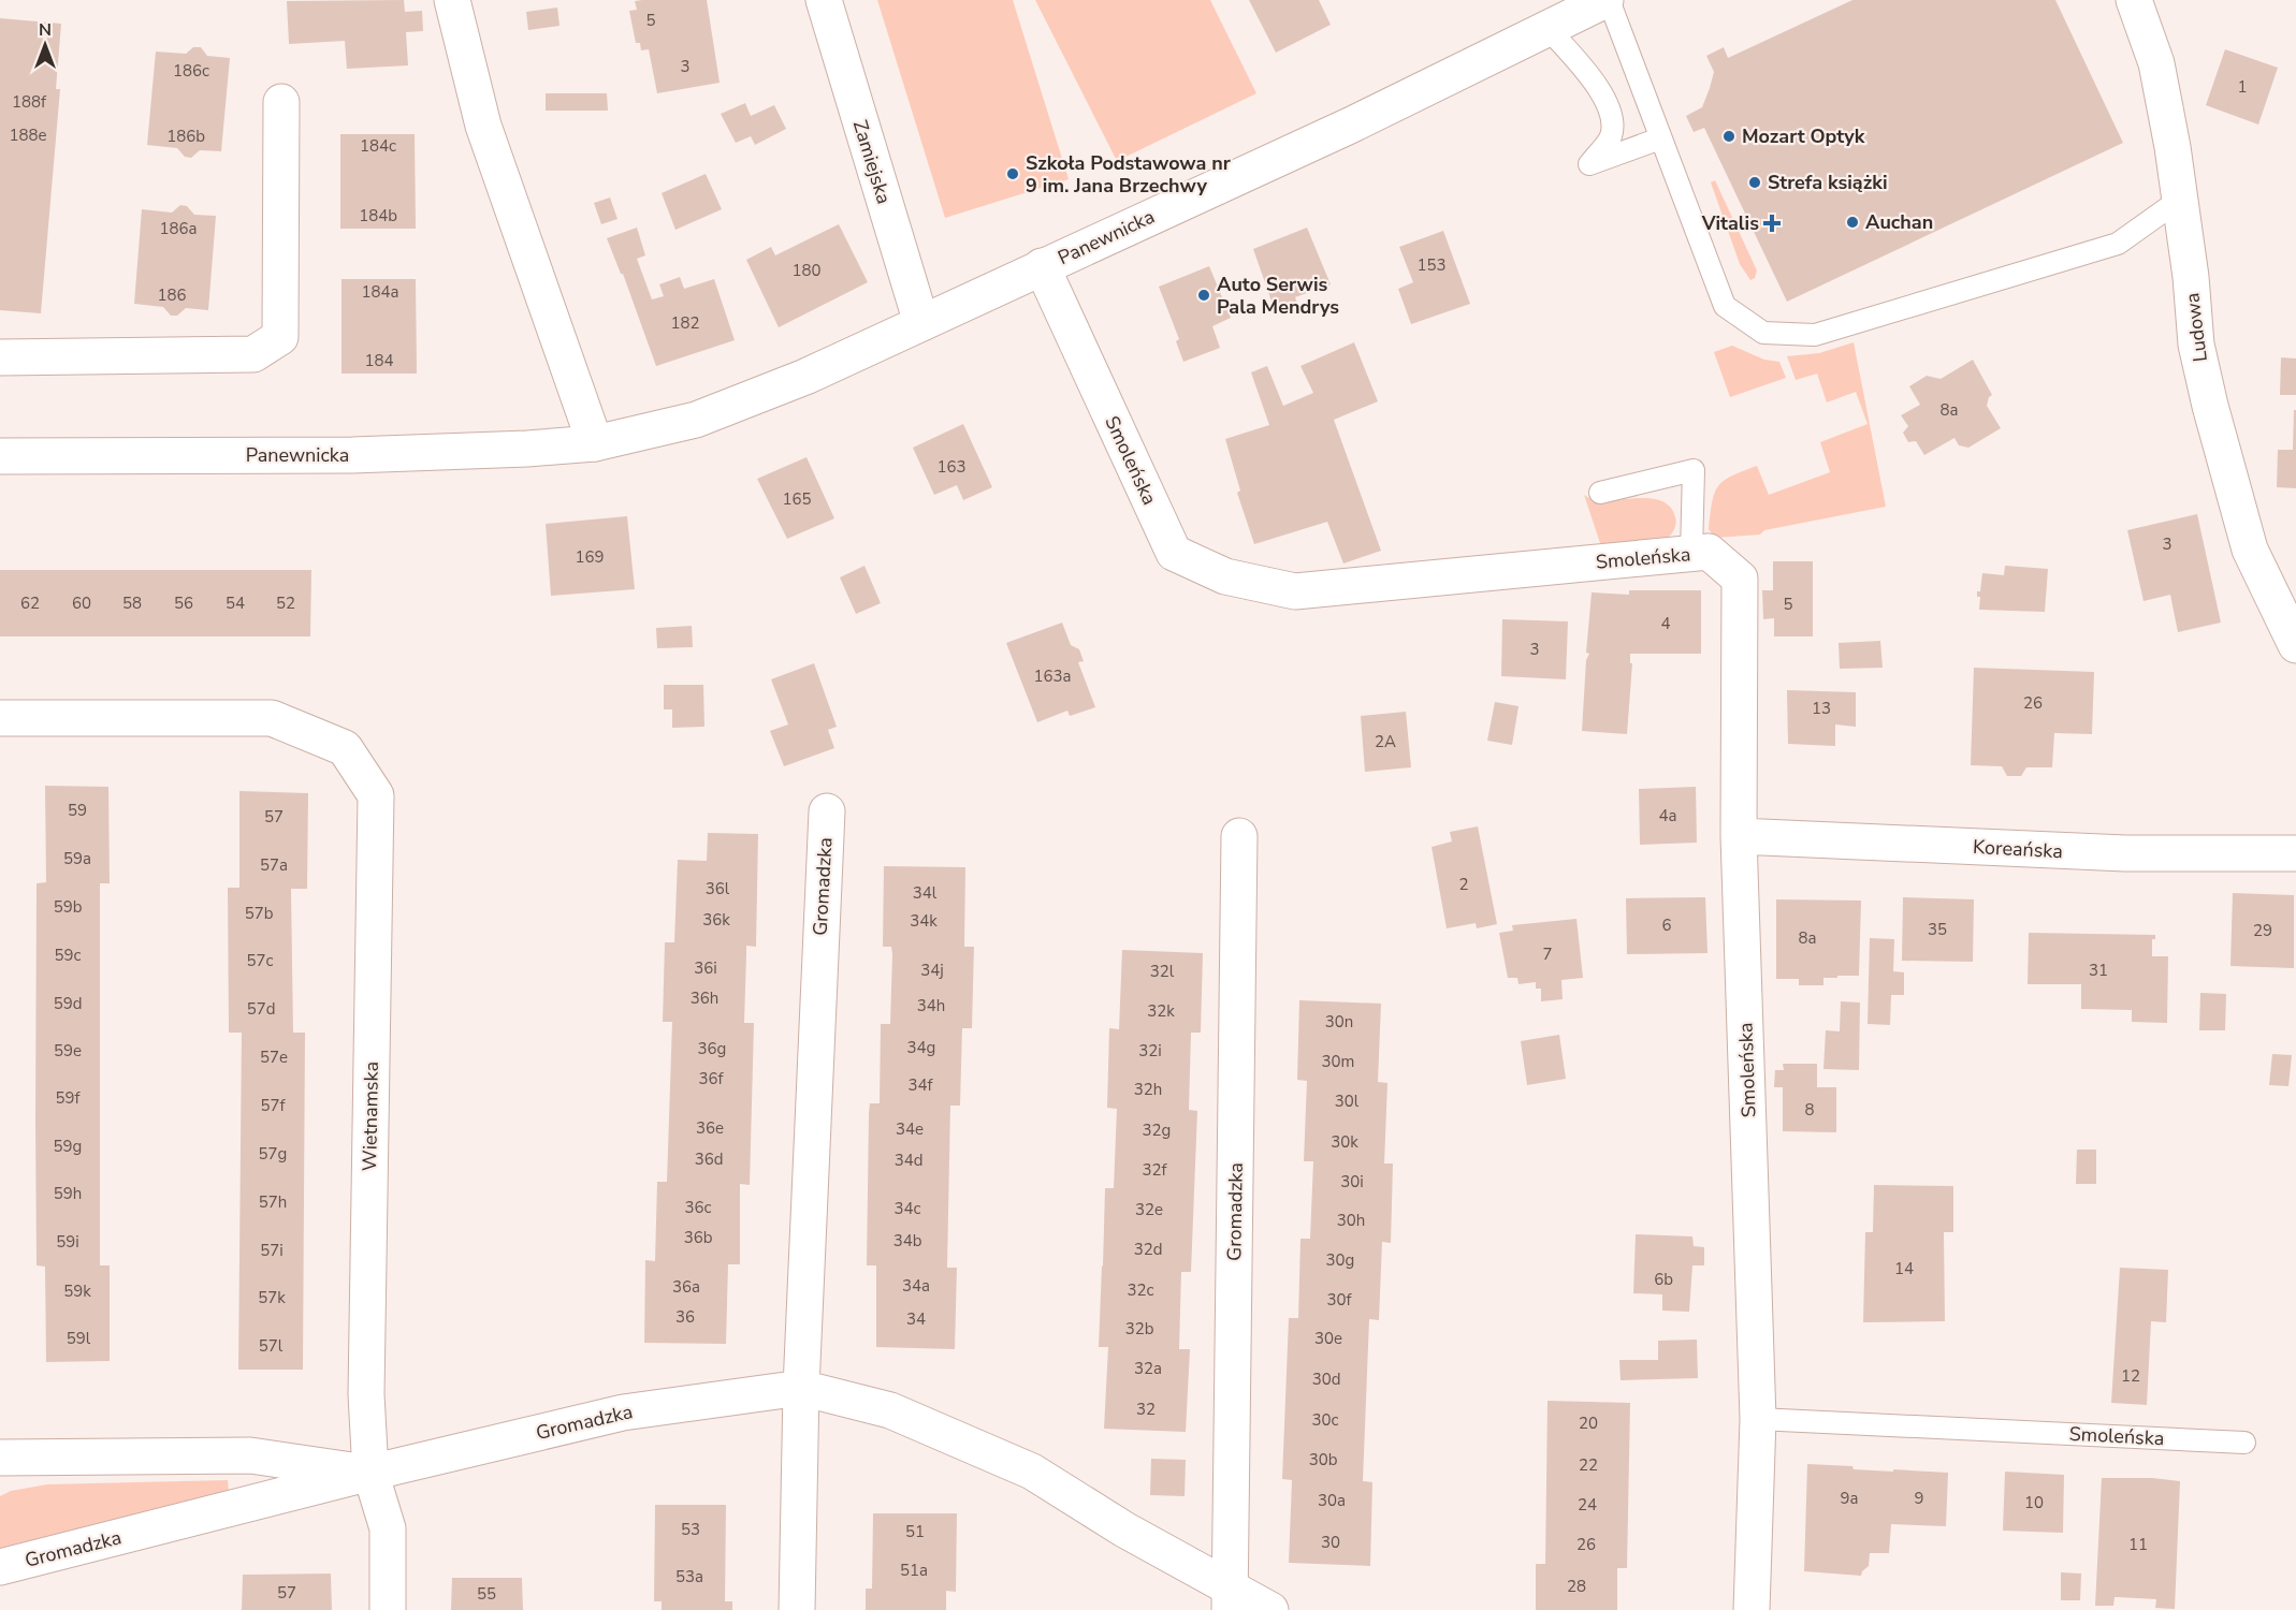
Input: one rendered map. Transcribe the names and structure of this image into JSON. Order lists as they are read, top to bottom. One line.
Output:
{"streets":{"street":["Zamiejska","Panewnicka","Ludowa","Smoleńska","Koreańska","Gromadzka","Wietnamska"]},"crossings":[["Zamiejska","Panewnicka"],["Panewnicka","Smoleńska"],["Smoleńska","Koreańska"],["Gromadzka","Wietnamska"]],"places":{"other":["Mozart Optyk","Szkoła Podstawowa nr 9 im. Jana Brzechwy","Strefa książki","Auchan","Auto Serwis Pala Mendrys"],"health":["Vitalis"]},"house_numbers":["5","3","186c","1","188f","188e","186b","184c","184b","186a","153","180","184a","186","182","184","8a","163","165","3","169","62","60","58","56","54","52","5","4","3","163a","26","13","2A","59","4a","57","59a","57a","2","36l","34l","59b","57b","36k","34k","6","35","29","8a","7","59c","57c","36i","34j","31","32l","36h","59d","34h","57d","32k","30n","34g","36g","59e","32i","57e","30m","36f","34f","32h","59f","30l","57f","8","36e","34e","32g","30k","59g","57g","36d","34d","32f","30i","59h","57h","36c","34c","32e","30h","36b","34b","59i","32d","57i","30g","14","6b","34a","36a","32c","59k","57k","30f","36","34","32b","59l","30e","57l","32a","12","30d","32","30c","20","30b","22","9a","9","30a","10","24","53","51","30","26","11","51a","53a","28","57","55"],"north":"top"}
